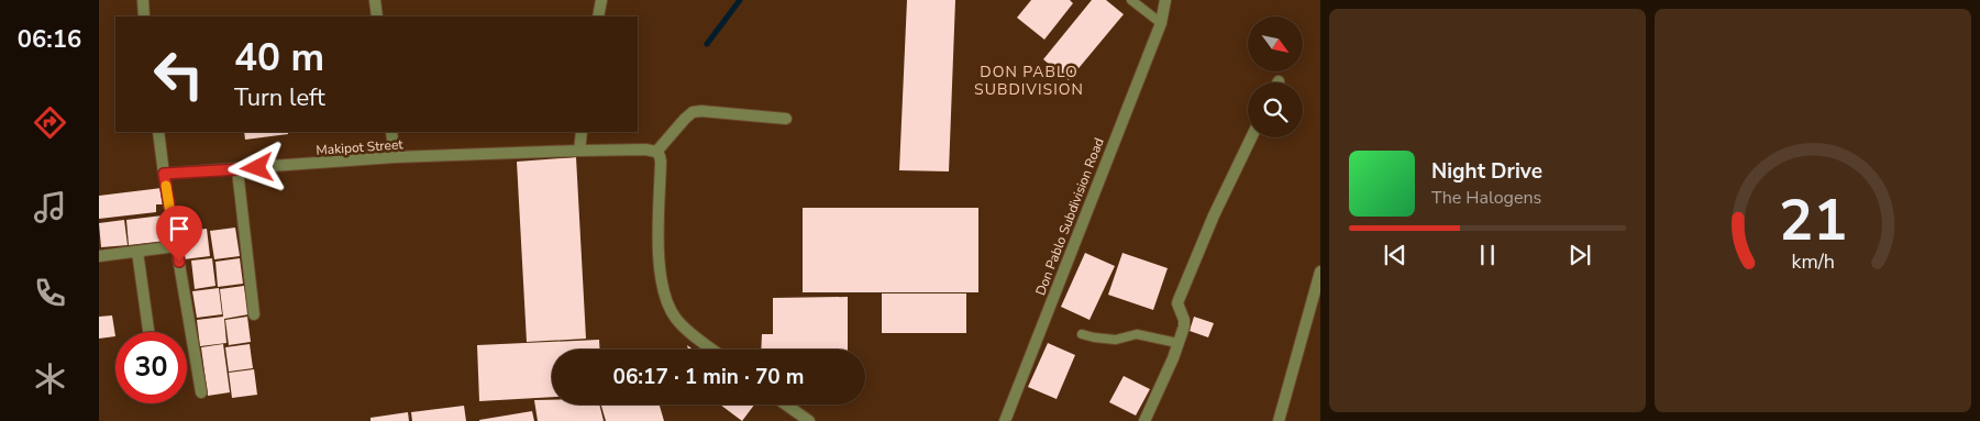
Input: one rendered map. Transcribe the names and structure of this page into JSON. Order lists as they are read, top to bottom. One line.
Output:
{"streets":{"street":["Makipot Street","Don Pablo Subdivision Road"]},"districts":["DON PABLO SUBDIVISION"],"north":"bottom right","page":{"tabs":"06:16","turn":["40 m","Turn left"],"song":["Night Drive","The Halogens"],"limit":"30","trip":"06:17 · 1 min · 70 m","gauge":["21","km/h"]}}
